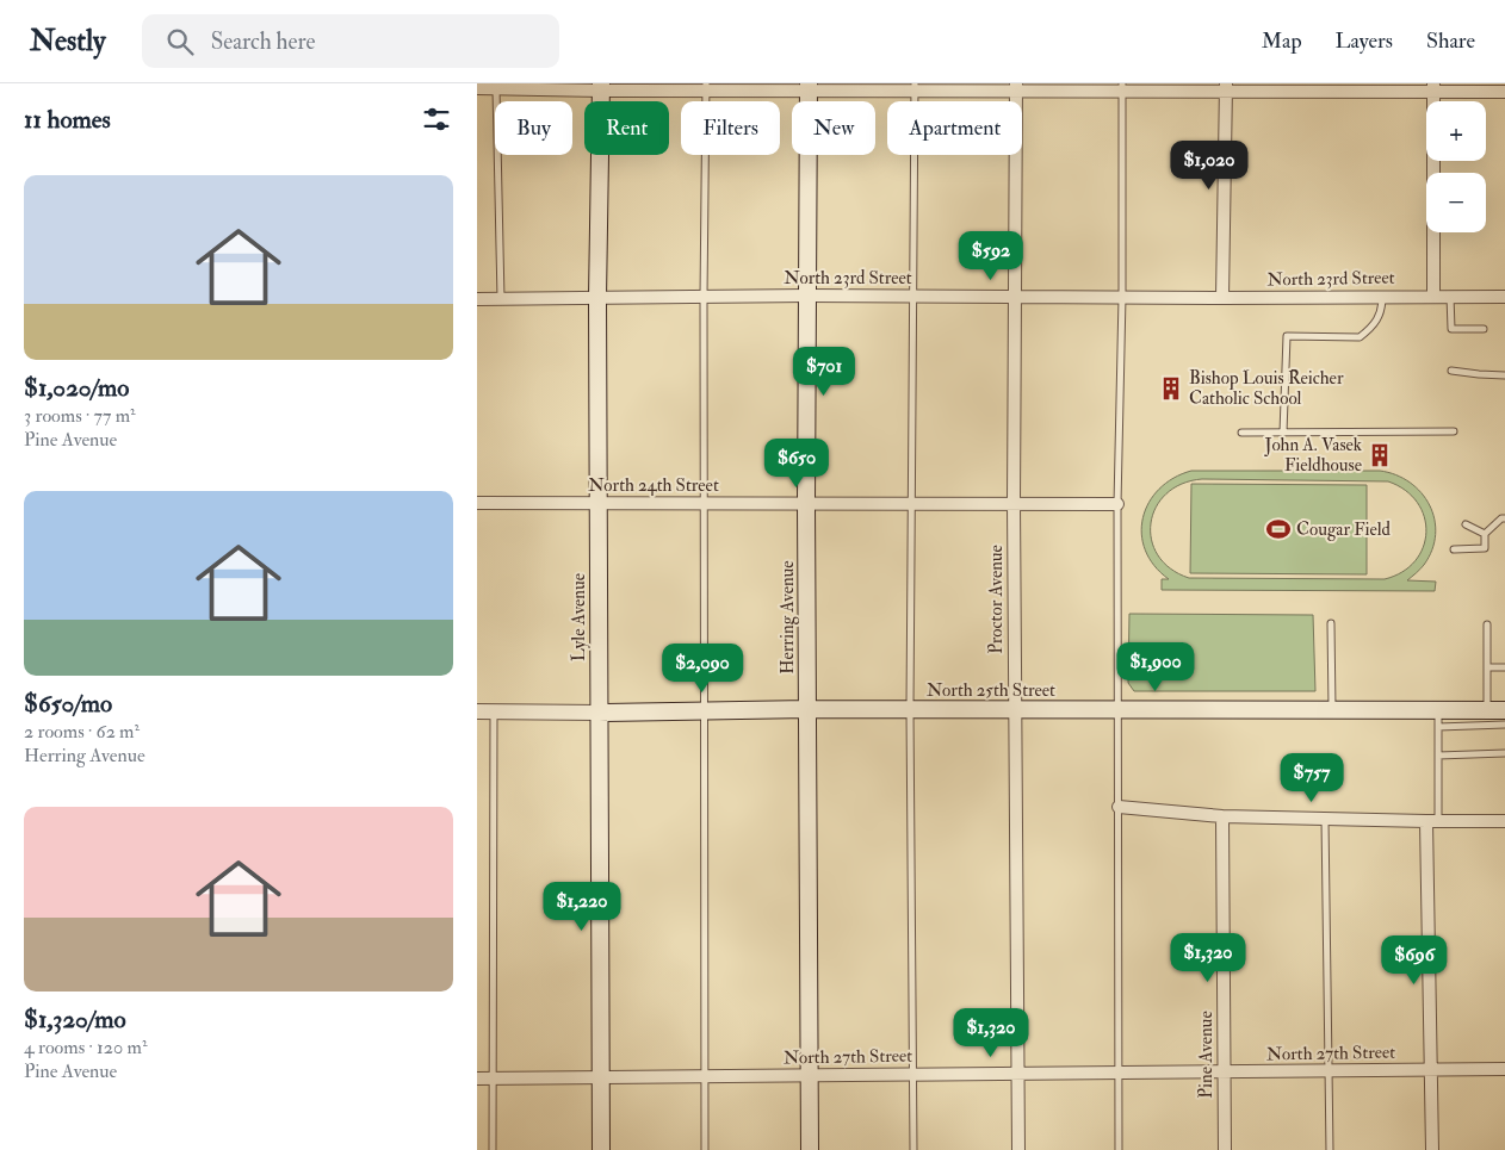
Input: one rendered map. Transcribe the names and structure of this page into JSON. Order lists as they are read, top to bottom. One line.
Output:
{"streets":{"main road":["Lyle Avenue","Herring Avenue","North 25th Street"],"street":["North 23rd Street","North 24th Street","Proctor Avenue","North 27th Street","Pine Avenue"]},"crossings":[["North 23rd Street","Proctor Avenue"],["North 23rd Street","Lyle Avenue"],["North 23rd Street","Herring Avenue"],["North 24th Street","Proctor Avenue"],["North 24th Street","Lyle Avenue"],["North 24th Street","Herring Avenue"],["Proctor Avenue","North 25th Street"],["Proctor Avenue","North 27th Street"],["Lyle Avenue","North 25th Street"],["Lyle Avenue","North 27th Street"],["Herring Avenue","North 25th Street"],["Herring Avenue","North 27th Street"],["North 27th Street","Pine Avenue"]],"places":{"building":["Bishop Louis Reicher Catholic School","John A. Vasek Fieldhouse"],"sports":["Cougar Field"]},"page":{"header":"Nestly","search":"Search here","nav":["Map","Layers","Share"],"heading":"11 homes","map_buttons":["+","−"],"chip":["Buy","Rent","Filters","New","Apartment"],"price":["$1,020","$592","$701","$650","$1,900","$2,090","$757","$1,220","$1,320","$696","$1,320"],"list":[{"name":"$1,020/mo","note":"3 rooms · 77 m² · Pine Avenue"},{"name":"$650/mo","note":"2 rooms · 62 m² · Herring Avenue"},{"name":"$1,320/mo","note":"4 rooms · 120 m² · Pine Avenue"}]}}
